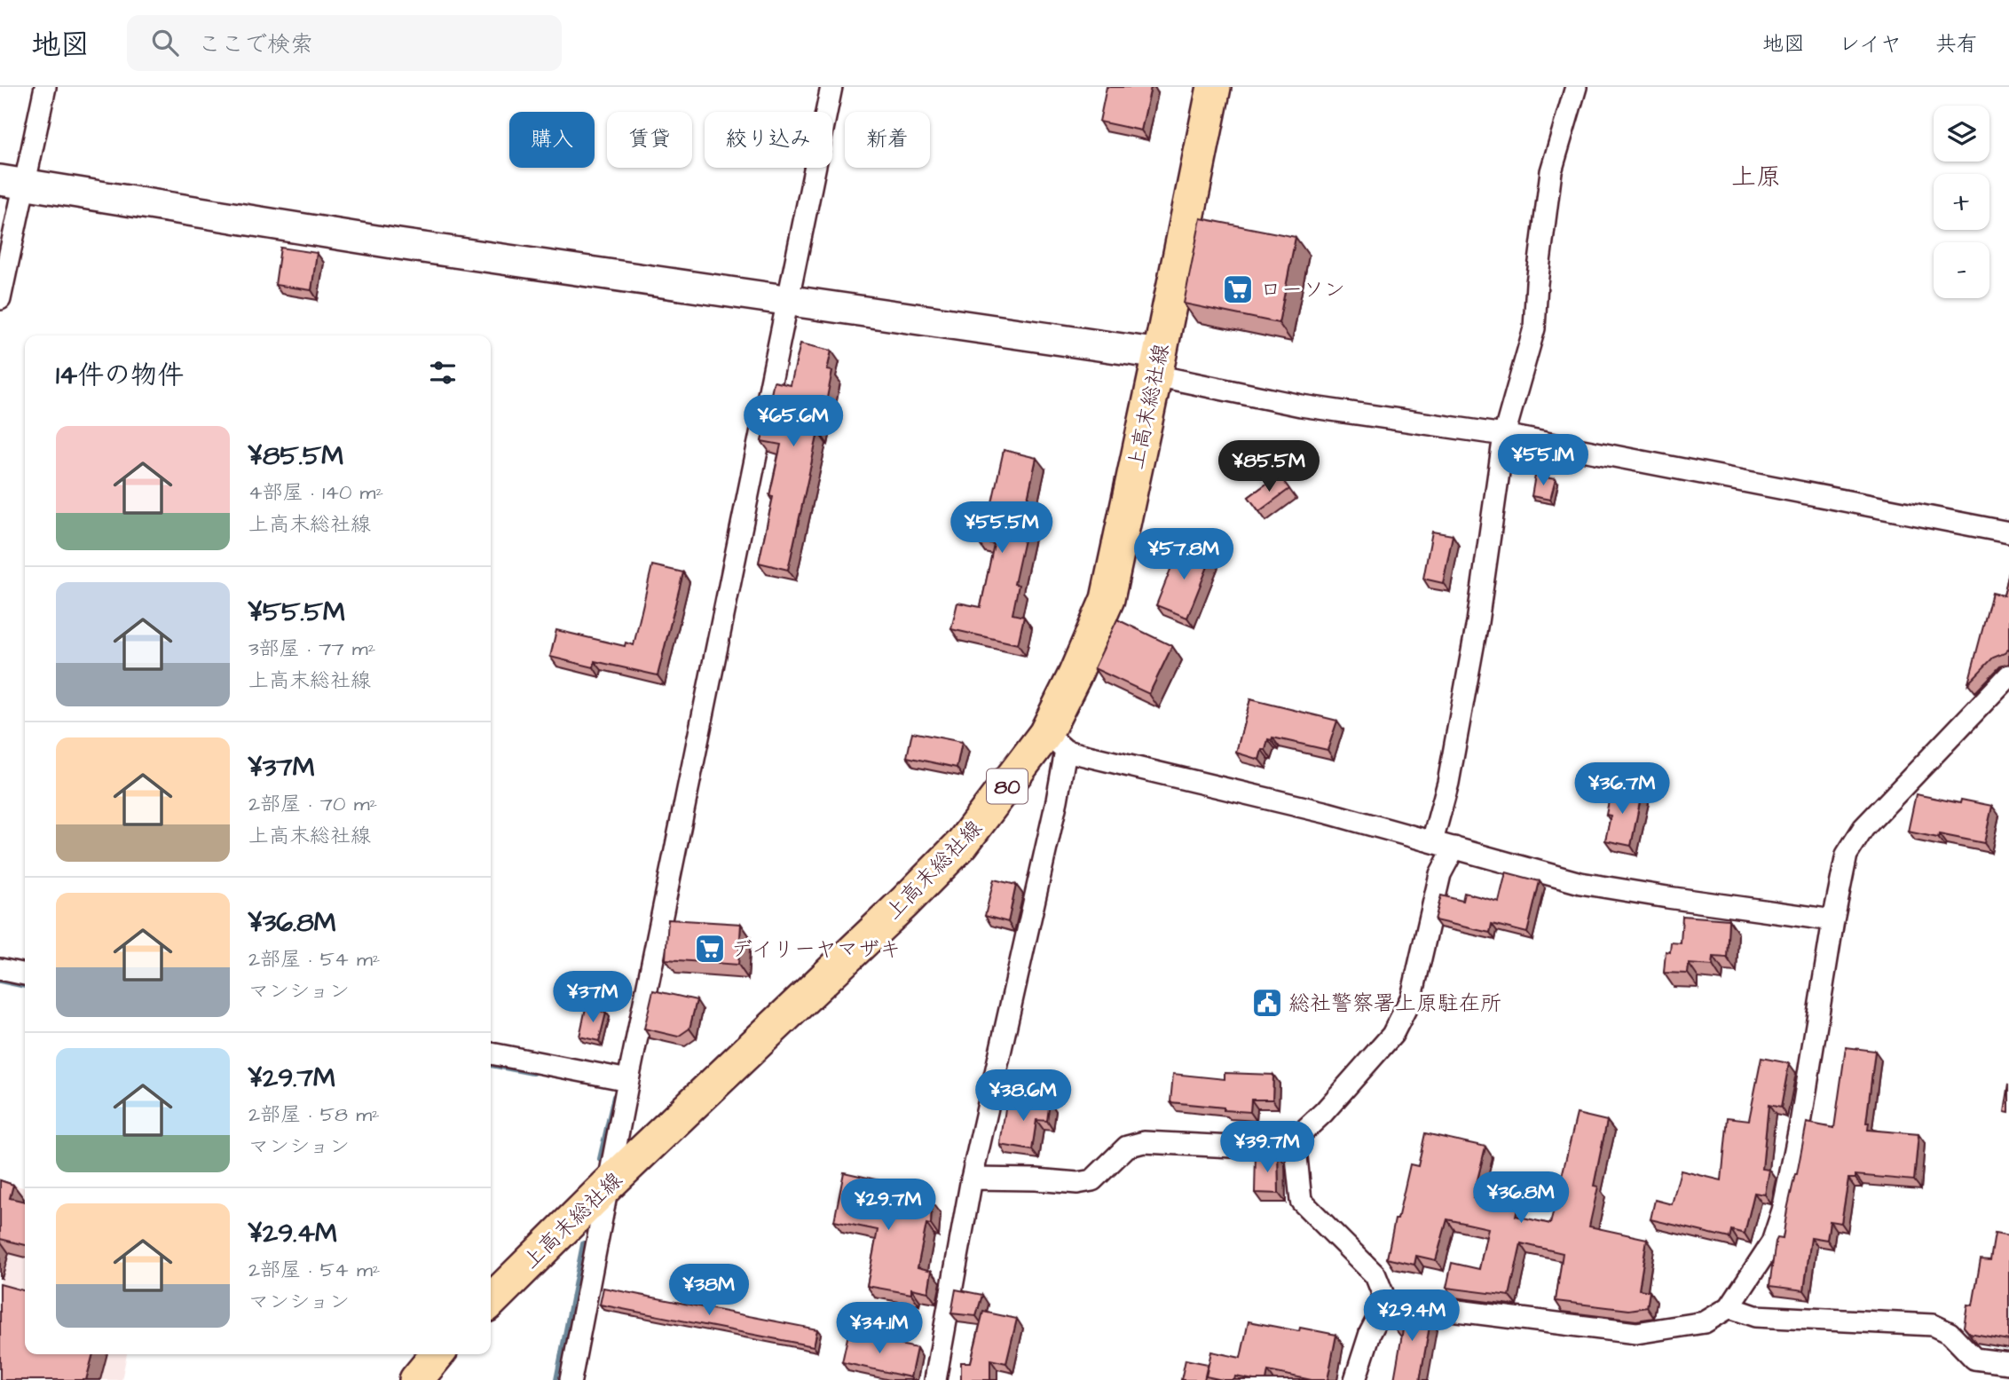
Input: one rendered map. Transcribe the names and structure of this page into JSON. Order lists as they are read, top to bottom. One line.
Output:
{"streets":{"main road":["上高末総社線","80"]},"districts":["上原"],"places":{"supermarket":["ローソン","デイリーヤマザキ"],"public building":["総社警察署上原駐在所"]},"page":{"header":"地図","search":"ここで検索","nav":["地図","レイヤ","共有"],"map_buttons":["+","−"],"chip":["購入","賃貸","絞り込み","新着"],"heading":"14件の物件","price":["¥65.6M","¥55.1M","¥85.5M","¥55.5M","¥57.8M","¥36.7M","¥37M","¥38.6M","¥39.7M","¥36.8M","¥29.7M","¥38M","¥29.4M","¥34.1M"],"list":[{"name":"¥85.5M","note":"4部屋 · 140 m² · 上高末総社線"},{"name":"¥55.5M","note":"3部屋 · 77 m² · 上高末総社線"},{"name":"¥37M","note":"2部屋 · 70 m² · 上高末総社線"},{"name":"¥36.8M","note":"2部屋 · 54 m² · マンション"},{"name":"¥29.7M","note":"2部屋 · 58 m² · マンション"},{"name":"¥29.4M","note":"2部屋 · 54 m² · マンション"}]}}
